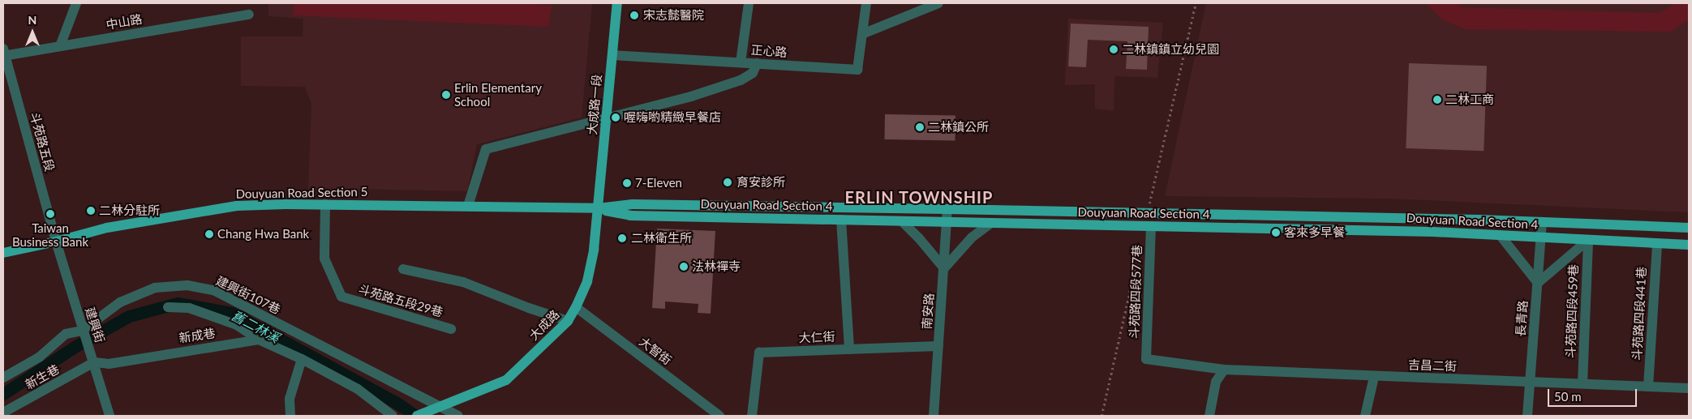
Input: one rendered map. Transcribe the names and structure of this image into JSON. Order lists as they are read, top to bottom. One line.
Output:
{"streets":{"main road":["大成路一段","Douyuan Road Section 5","Douyuan Road Section 4","大成路"],"street":["中山路","正心路","斗苑路五段","斗苑路四段577巷","建興街107巷","斗苑路五段29巷","南安路","斗苑路四段459巷","斗苑路四段441巷","長青路","建興街","新成巷","大仁街","大智街","吉昌二街","新生巷"]},"crossings":[["中山路","斗苑路五段"],["正心路","大成路一段"],["大成路一段","Douyuan Road Section 4"],["大成路一段","大成路"],["斗苑路五段","Douyuan Road Section 5"],["斗苑路五段","建興街"],["Douyuan Road Section 5","Douyuan Road Section 4"],["Douyuan Road Section 5","斗苑路五段29巷"],["Douyuan Road Section 5","建興街"],["Douyuan Road Section 4","斗苑路四段577巷"],["Douyuan Road Section 4","南安路"],["Douyuan Road Section 4","斗苑路四段459巷"],["Douyuan Road Section 4","斗苑路四段441巷"],["Douyuan Road Section 4","長青路"],["Douyuan Road Section 4","大成路"],["斗苑路四段577巷","吉昌二街"],["建興街107巷","建興街"],["建興街107巷","大成路"],["南安路","大仁街"],["斗苑路四段459巷","吉昌二街"],["斗苑路四段441巷","吉昌二街"],["長青路","吉昌二街"],["建興街","新成巷"],["建興街","新生巷"],["大成路","大智街"],["新成巷","新生巷"]],"districts":["ERLIN TOWNSHIP"],"water":["舊二林溪"],"places":["宋志懿醫院","二林鎮鎮立幼兒園","Erlin Elementary School","二林工商","喔嗨喲精緻早餐店","二林鎮公所","育安診所","7-Eleven","二林分駐所","Taiwan Business Bank","客來多早餐","Chang Hwa Bank","二林衛生所","法林禪寺"],"scale_bar":"50 m","north":"top"}
